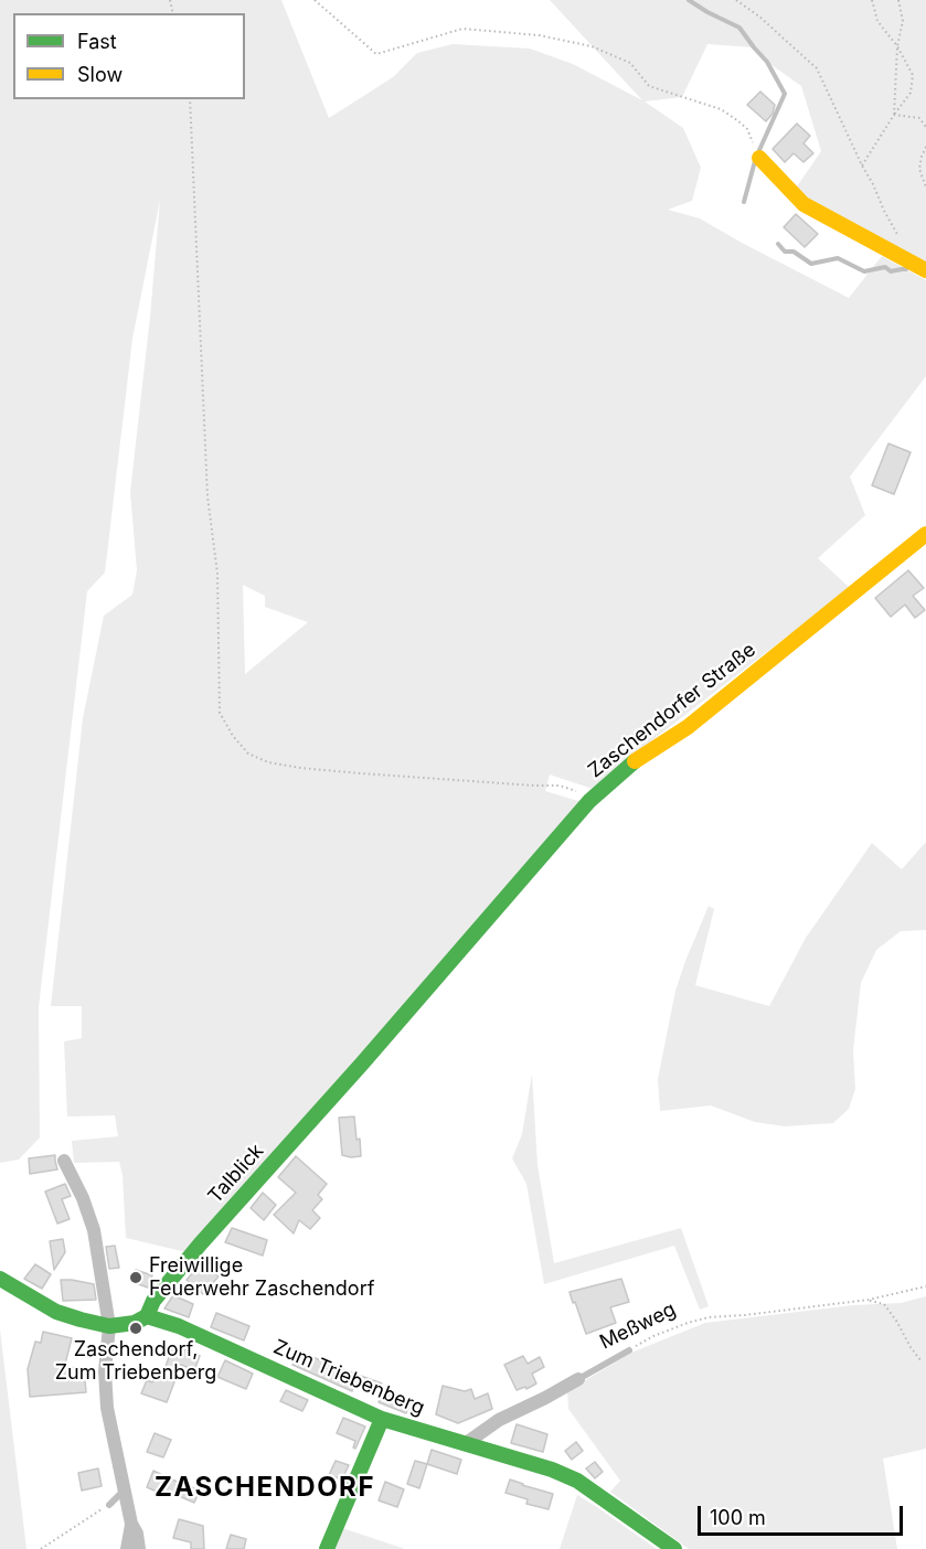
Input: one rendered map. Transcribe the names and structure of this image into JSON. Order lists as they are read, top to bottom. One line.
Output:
{"streets":{"street":["Zaschendorfer Straße","Talblick","Meßweg","Zum Triebenberg"]},"crossings":[["Zaschendorfer Straße","Talblick"],["Talblick","Zum Triebenberg"],["Meßweg","Zum Triebenberg"]],"districts":["ZASCHENDORF"],"places":["Freiwillige Feuerwehr Zaschendorf","Zaschendorf, Zum Triebenberg"],"legend":["Fast","Slow"],"scale_bar":"100 m"}
